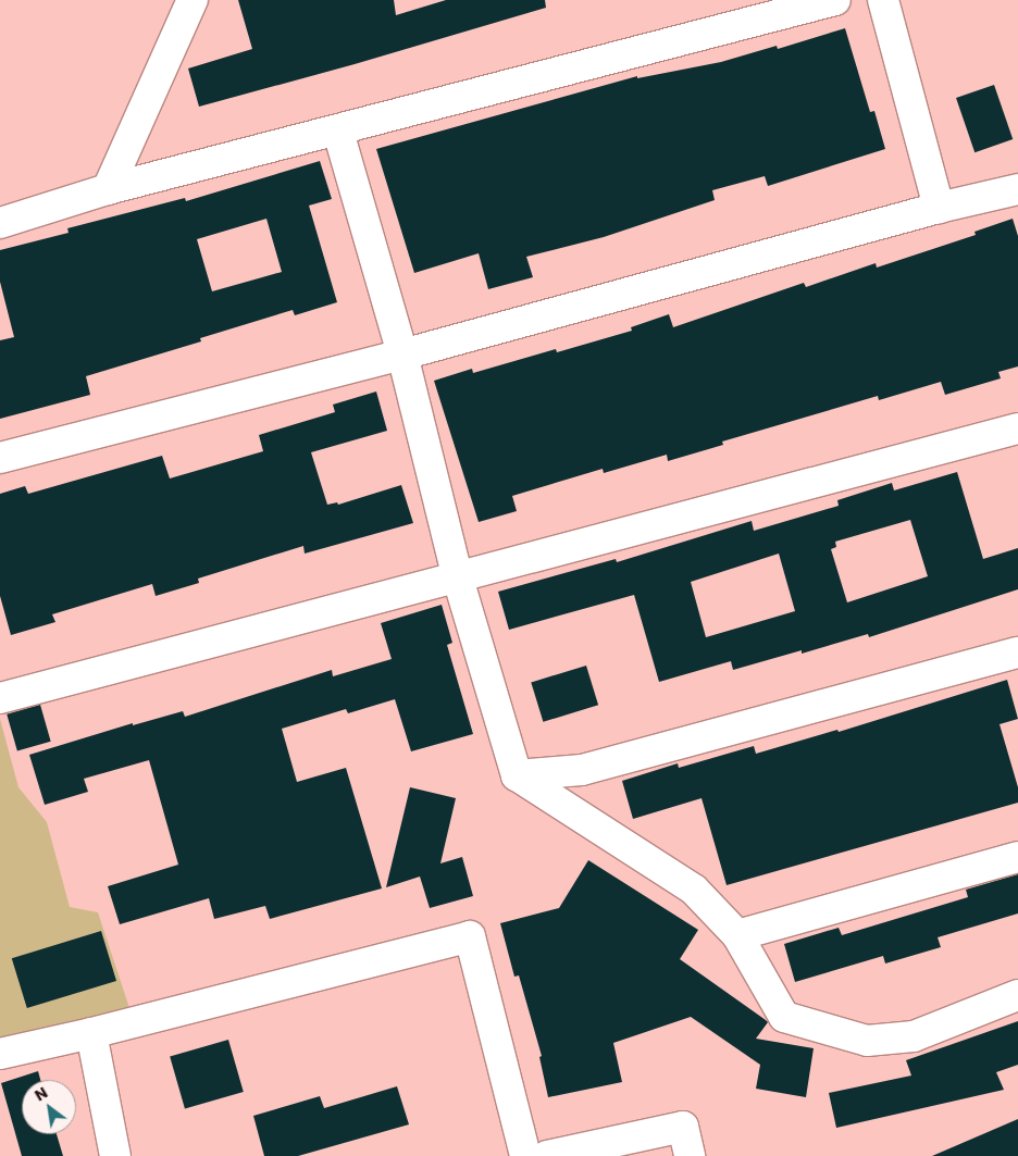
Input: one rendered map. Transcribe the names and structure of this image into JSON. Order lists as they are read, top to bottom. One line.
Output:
{"north":"top left"}
